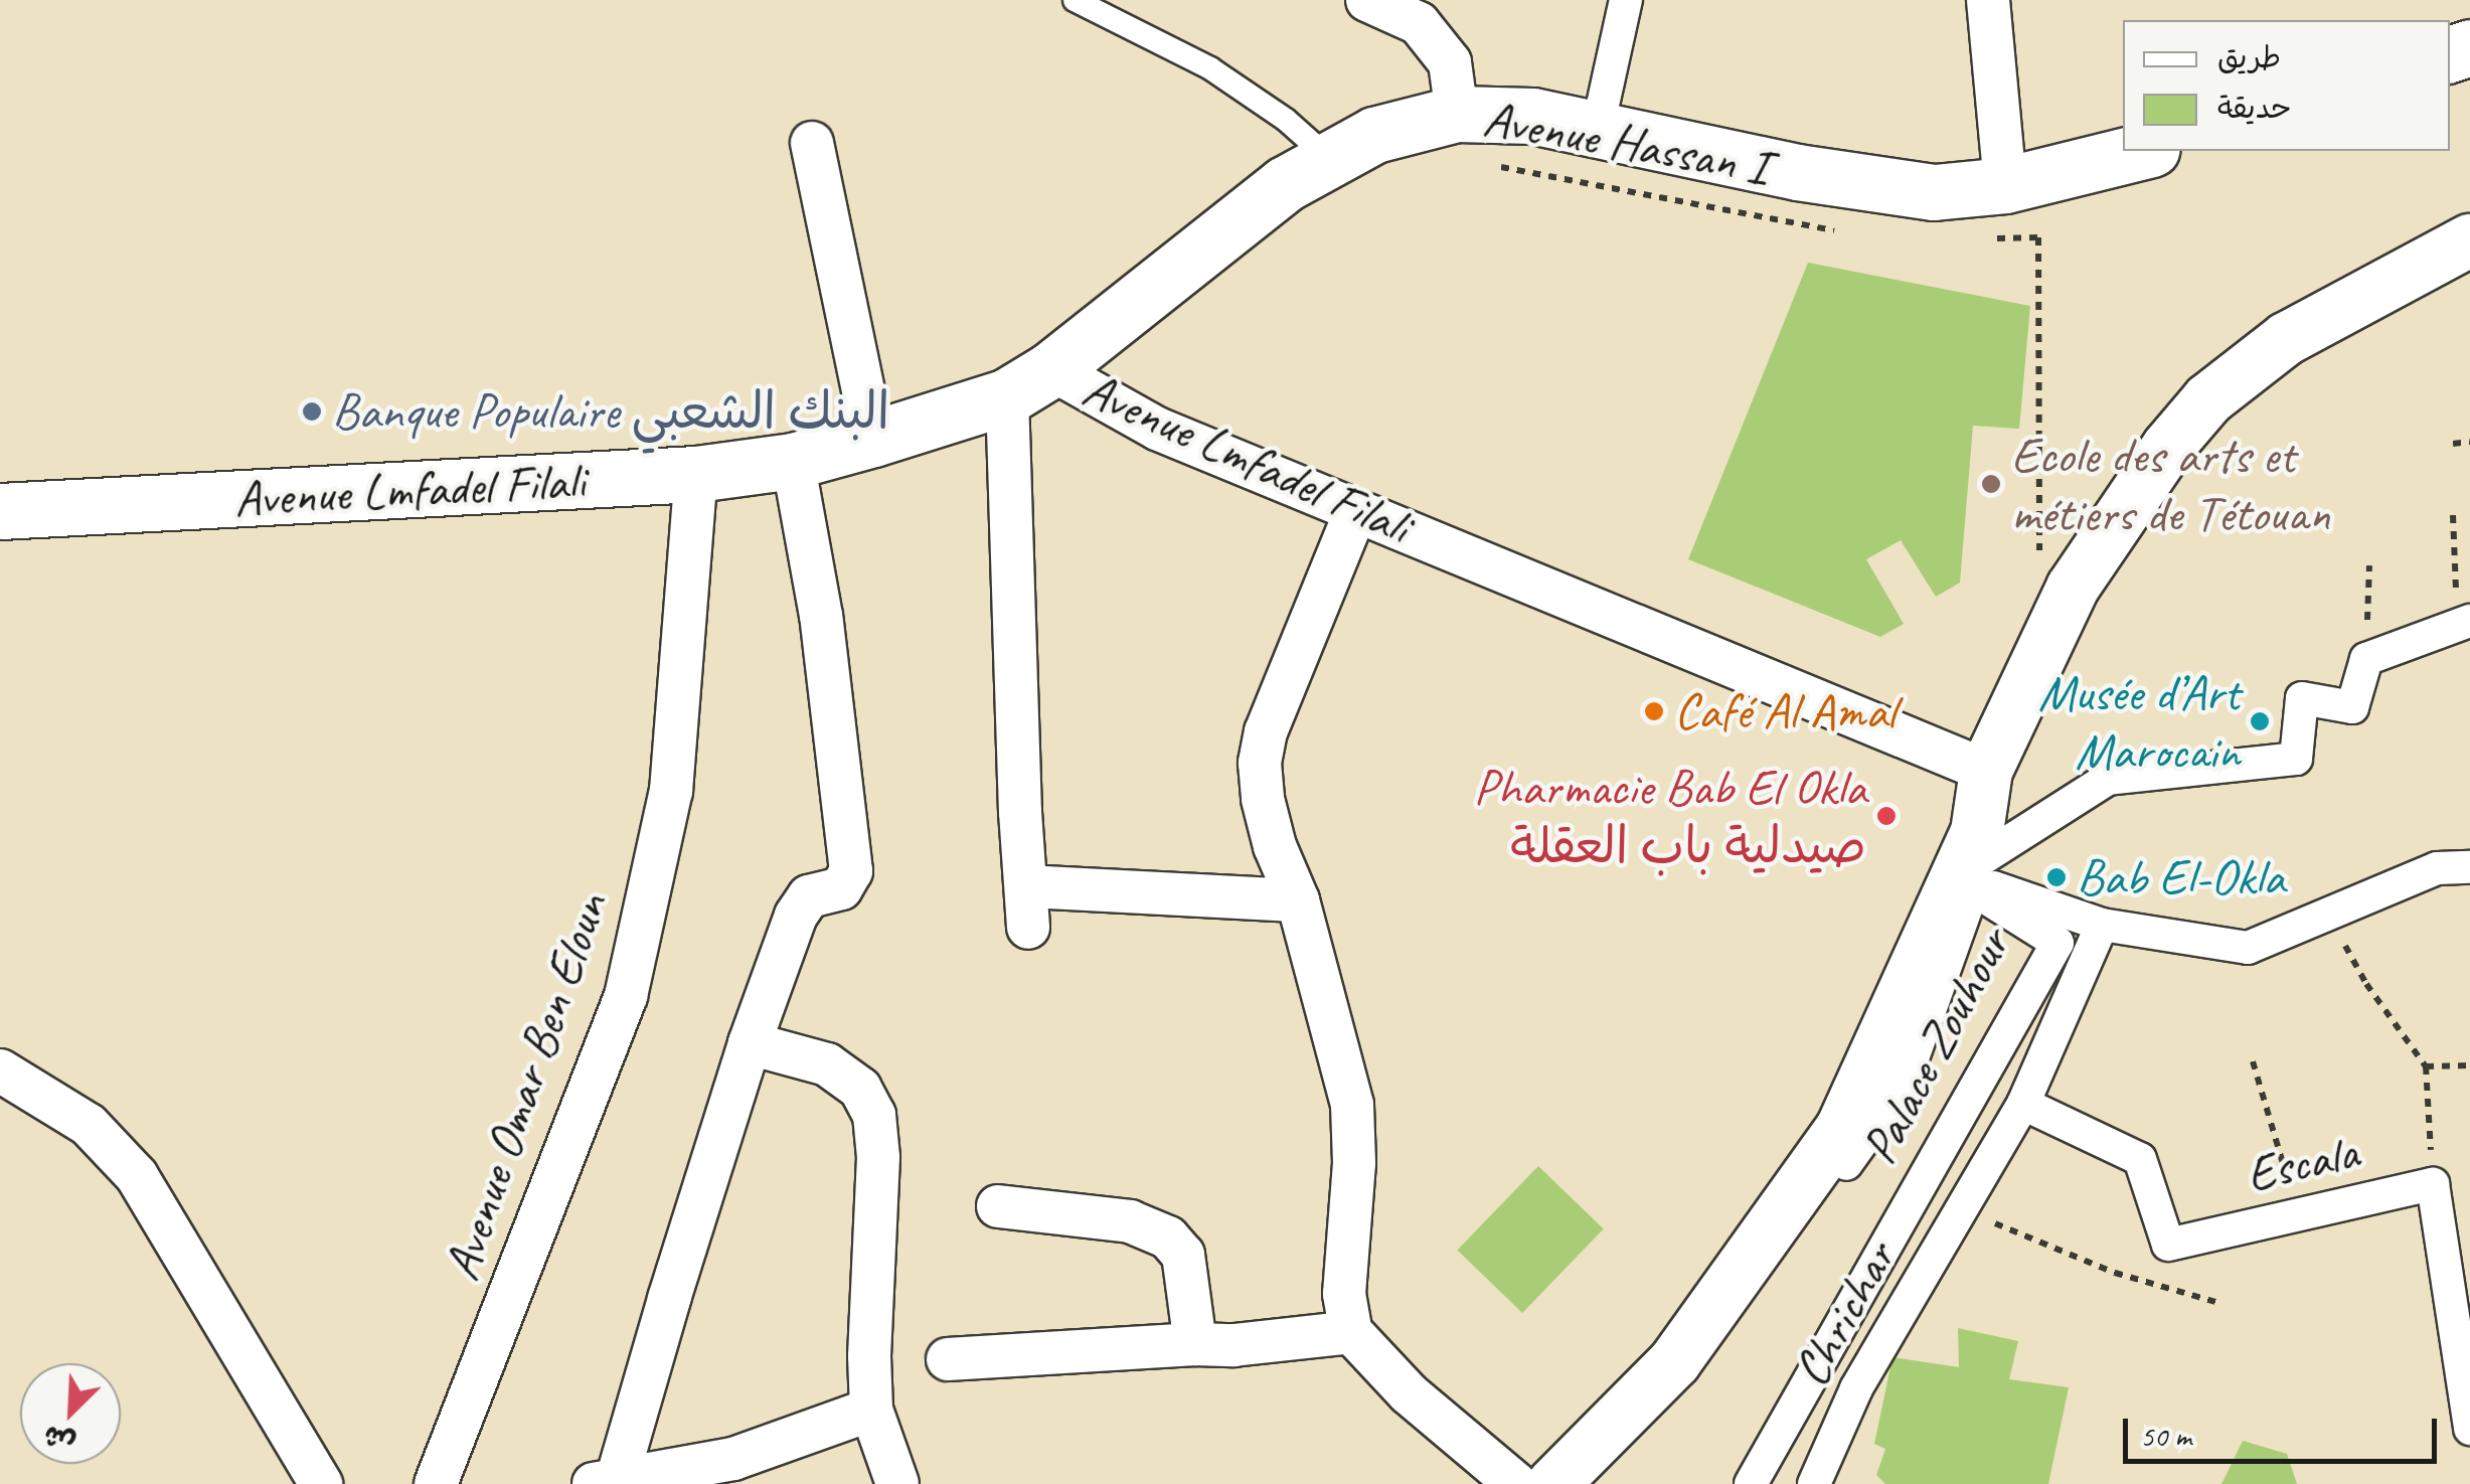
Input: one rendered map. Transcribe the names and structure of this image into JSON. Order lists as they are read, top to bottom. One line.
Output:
{"streets":{"main road":["Avenue Hassan I","Avenue Lmfadel Filali"],"street":["Palace Zouhour","Avenue Omar Ben Eloun","Escala","Chrichar"]},"crossings":[["Avenue Hassan I","Avenue Lmfadel Filali"],["Avenue Lmfadel Filali","Avenue Omar Ben Eloun"],["Escala","Chrichar"]],"places":["Banque Populaire البنك الشعبي","Ecole des arts et métiers de Tétouan","Café Al Amal","Musée d’Art Marocain","Pharmacie Bab El Okla صيدلية باب العقلة","Bab El-Okla"],"legend":["طريق","حديقة"],"scale_bar":"50 m","north":"bottom left"}
